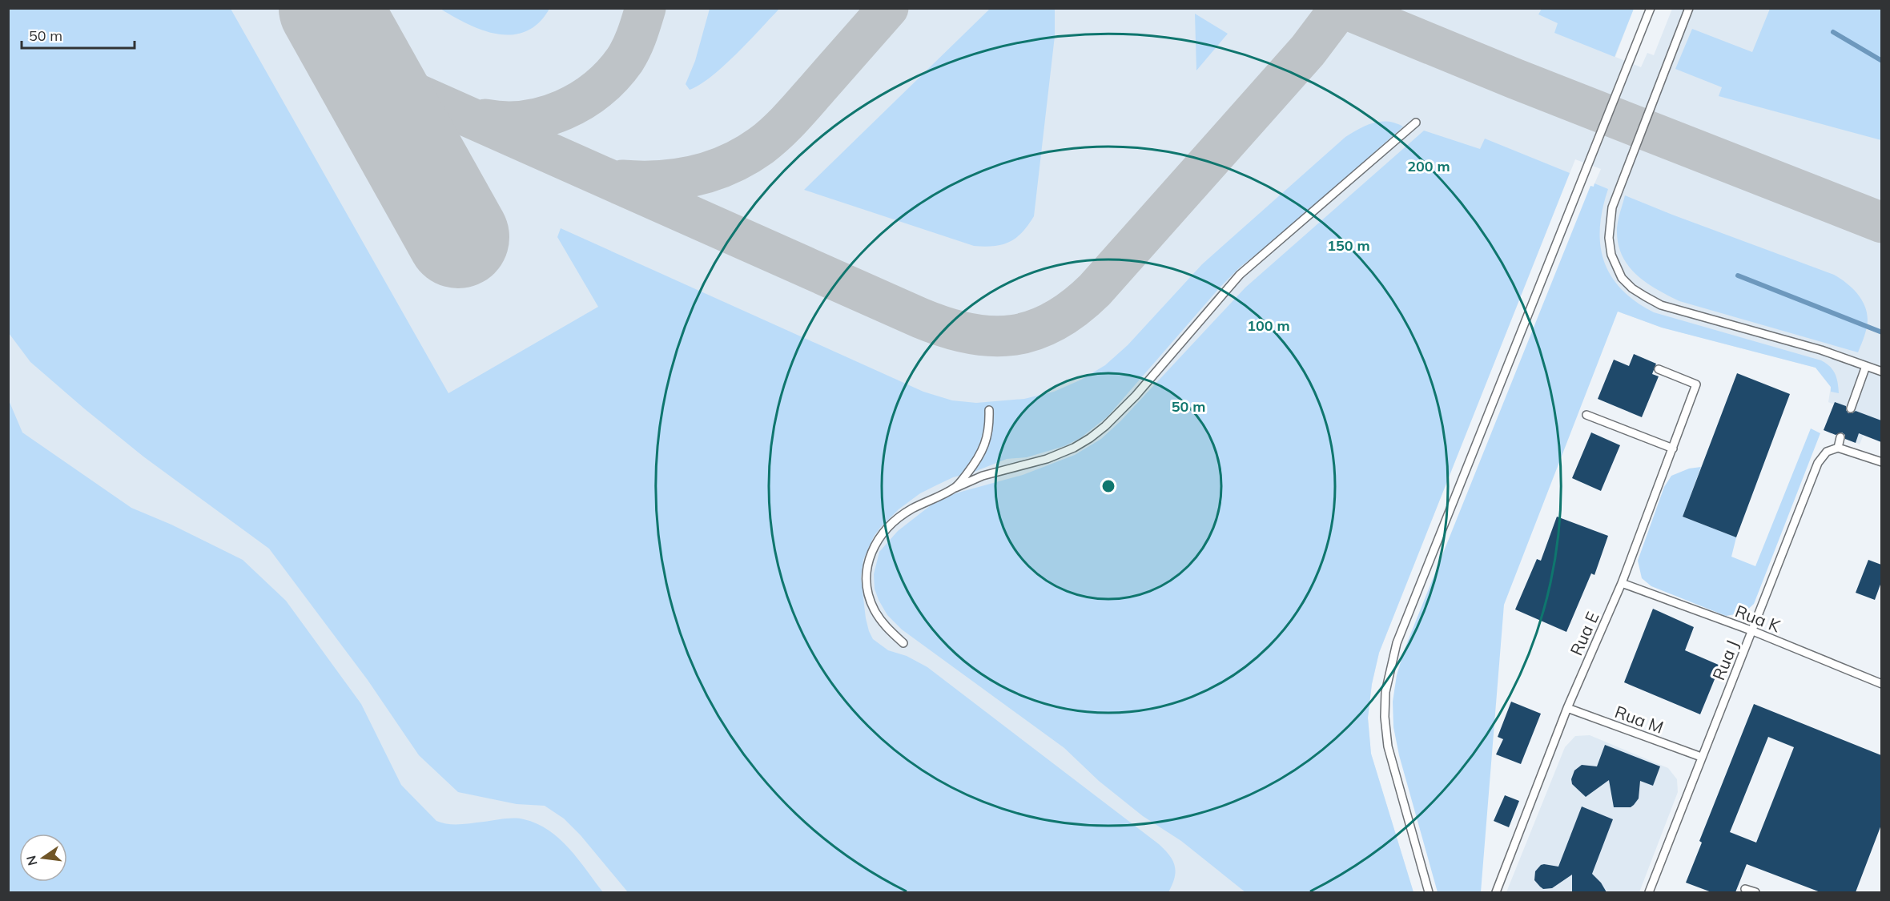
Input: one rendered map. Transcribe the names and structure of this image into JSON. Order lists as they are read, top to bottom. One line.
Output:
{"streets":{"lane":["Rua K","Rua E","Rua J","Rua M"]},"crossings":[["Rua K","Rua E"],["Rua K","Rua J"],["Rua E","Rua M"],["Rua J","Rua M"]],"scale_bar":"50 m","north":"left","rings":["200 m","150 m","100 m","50 m"]}
